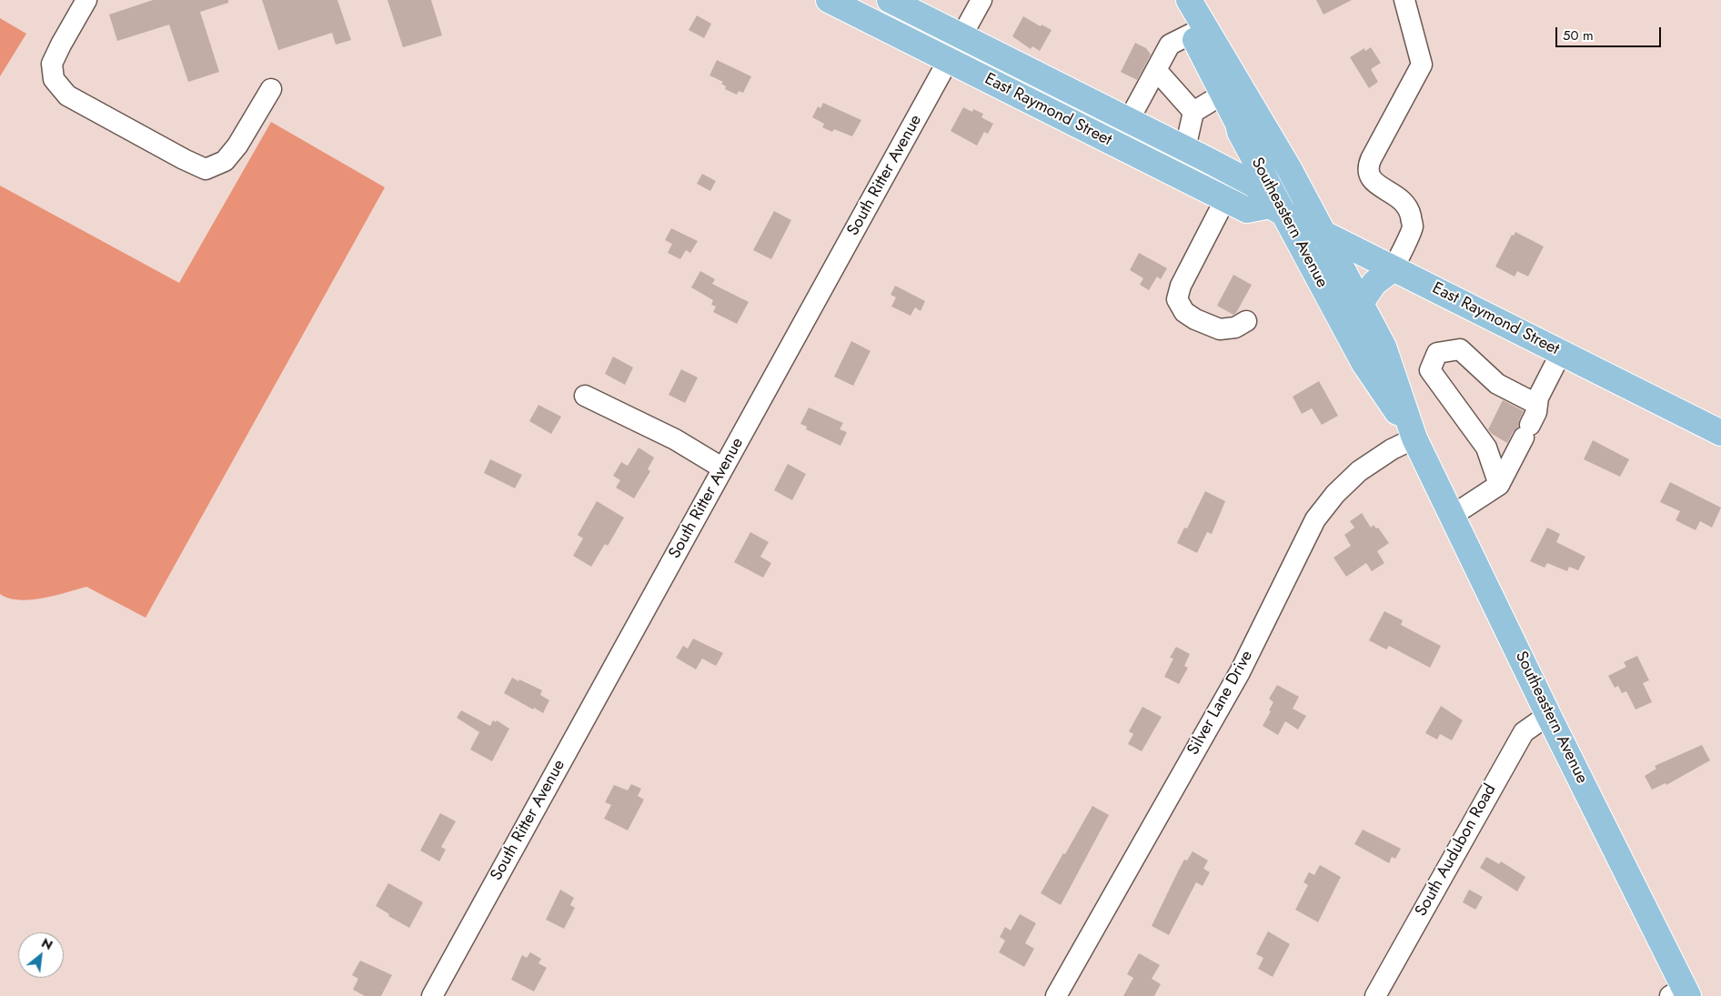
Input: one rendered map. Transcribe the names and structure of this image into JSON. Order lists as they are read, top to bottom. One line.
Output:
{"streets":{"main road":["East Raymond Street","Southeastern Avenue"],"street":["South Ritter Avenue","Silver Lane Drive","South Audubon Road"]},"crossings":[["East Raymond Street","South Ritter Avenue"],["East Raymond Street","Southeastern Avenue"],["Southeastern Avenue","Silver Lane Drive"],["Southeastern Avenue","South Audubon Road"]],"scale_bar":"50 m","north":"top right"}
